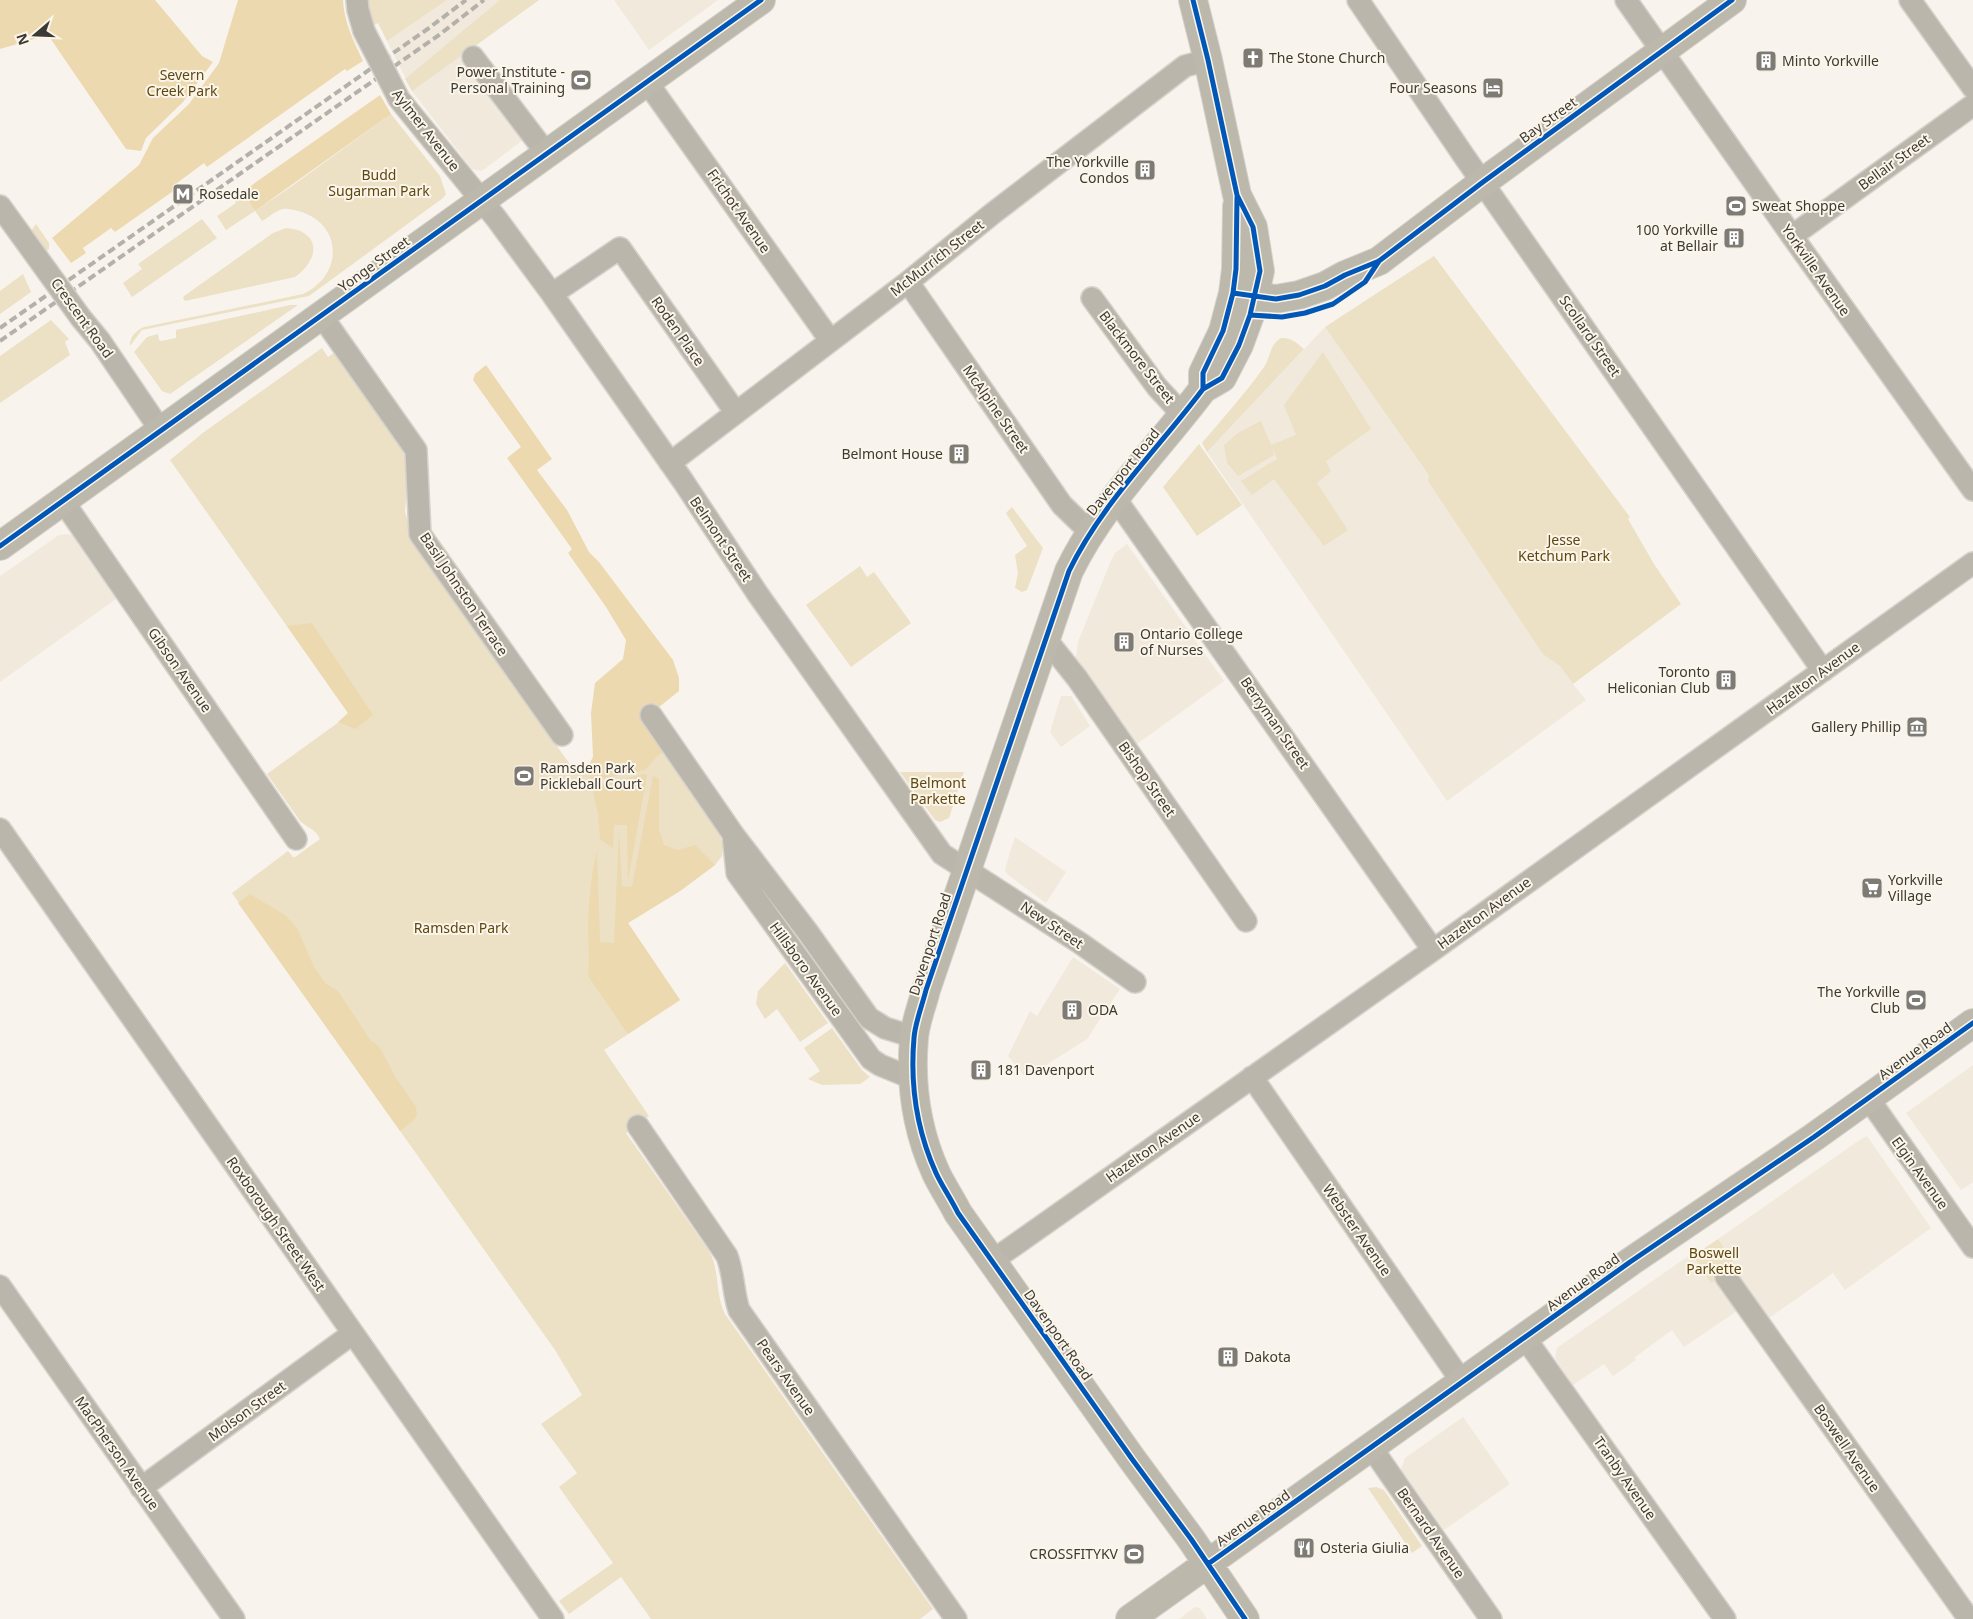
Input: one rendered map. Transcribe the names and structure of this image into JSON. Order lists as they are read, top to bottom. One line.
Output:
{"streets":{"main road":["Bay Street","Yonge Street","Davenport Road","Avenue Road"],"street":["Aylmer Avenue","Bellair Street","Frichot Avenue","McMurrich Street","Yorkville Avenue","Crescent Road","Roden Place","Scollard Street","Blackmore Street","McAlpine Street","Belmont Street","Basil Johnston Terrace","Gibson Avenue","Hazelton Avenue","Berryman Street","Bishop Street","New Street","Hillsboro Avenue","Elgin Avenue","Roxborough Street West","Webster Avenue","Pears Avenue","Molson Street","Boswell Avenue","MacPherson Avenue","Tranby Avenue","Bernard Avenue"]},"crossings":[["Bay Street","Yorkville Avenue"],["Bay Street","Scollard Street"],["Bay Street","Davenport Road"],["Aylmer Avenue","Yonge Street"],["Aylmer Avenue","Belmont Street"],["Bellair Street","Yorkville Avenue"],["Frichot Avenue","McMurrich Street"],["Frichot Avenue","Yonge Street"],["McMurrich Street","Roden Place"],["McMurrich Street","McAlpine Street"],["McMurrich Street","Davenport Road"],["McMurrich Street","Belmont Street"],["Yonge Street","Crescent Road"],["Yonge Street","Belmont Street"],["Yonge Street","Basil Johnston Terrace"],["Yonge Street","Gibson Avenue"],["Roden Place","Belmont Street"],["Scollard Street","Hazelton Avenue"],["Blackmore Street","Davenport Road"],["McAlpine Street","Davenport Road"],["Davenport Road","Belmont Street"],["Davenport Road","Hazelton Avenue"],["Davenport Road","Berryman Street"],["Davenport Road","Bishop Street"],["Davenport Road","New Street"],["Davenport Road","Hillsboro Avenue"],["Davenport Road","Avenue Road"],["Belmont Street","New Street"],["Hazelton Avenue","Berryman Street"],["Hazelton Avenue","Webster Avenue"],["Avenue Road","Elgin Avenue"],["Avenue Road","Webster Avenue"],["Avenue Road","Tranby Avenue"],["Avenue Road","Bernard Avenue"],["Roxborough Street West","Molson Street"],["Molson Street","MacPherson Avenue"]],"parks":["Severn Creek Park","Budd Sugarman Park","Jesse Ketchum Park","Belmont Parkette","Ramsden Park","Boswell Parkette"],"places":{"church":["The Stone Church"],"building":["Minto Yorkville","The Yorkville Condos","100 Yorkville at Bellair","Belmont House","Ontario College of Nurses","Toronto Heliconian Club","ODA","181 Davenport","Dakota"],"sports":["Power Institute - Personal Training","Sweat Shoppe","Ramsden Park Pickleball Court","The Yorkville Club","CROSSFITYKV"],"hotel":["Four Seasons"],"metro station":["Rosedale"],"museum":["Gallery Phillip"],"supermarket":["Yorkville Village"],"restaurant":["Osteria Giulia"]},"north":"left"}
